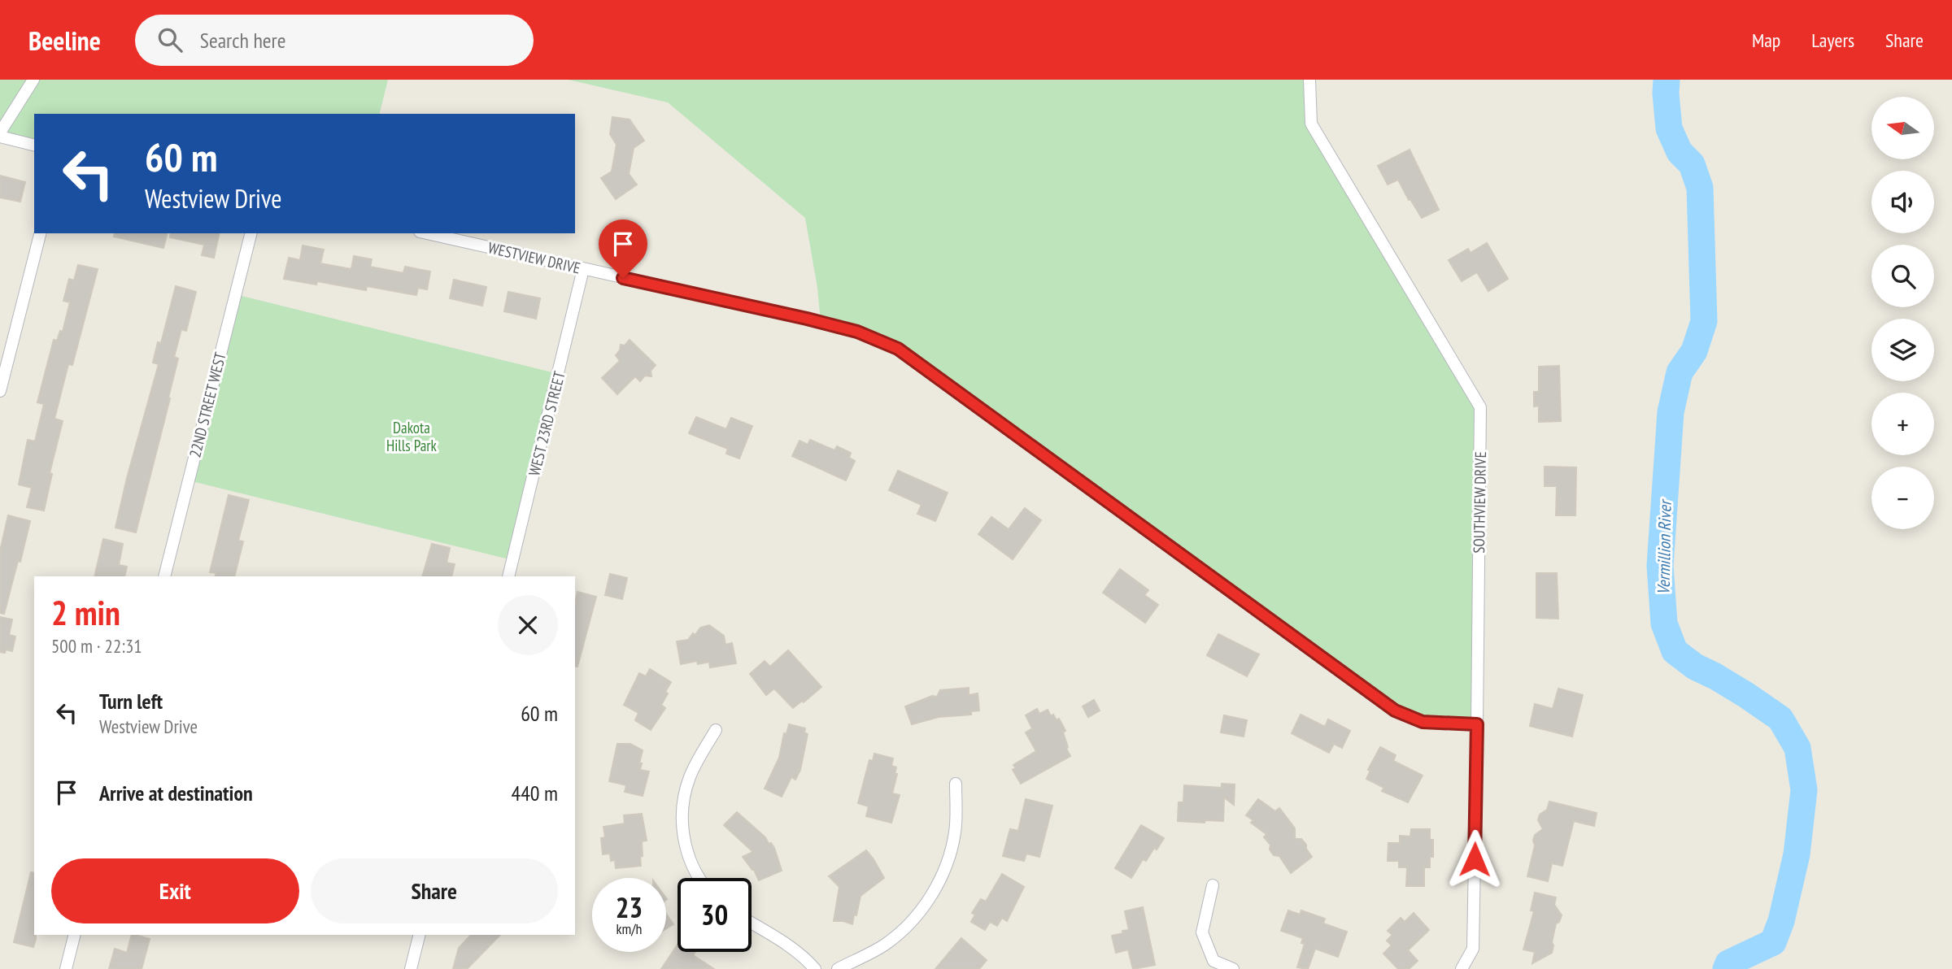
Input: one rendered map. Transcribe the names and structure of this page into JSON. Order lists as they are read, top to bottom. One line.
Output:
{"streets":{"street":["WESTVIEW DRIVE","22ND STREET WEST","WEST 23RD STREET","SOUTHVIEW DRIVE"]},"crossings":[["WESTVIEW DRIVE","WEST 23RD STREET"],["WESTVIEW DRIVE","SOUTHVIEW DRIVE"]],"water":["Vermillion River"],"parks":["Dakota Hills Park"],"north":"left","page":{"header":"Beeline","search":"Search here","nav":["Map","Layers","Share"],"map_buttons":["+","−"],"turn":["60 m","Westview Drive"],"heading":["2 min","500 m · 22:31"],"list":[{"name":"Turn left","note":"Westview Drive","value":"60 m"},{"name":"Arrive at destination","value":"440 m"}],"buttons":["Exit","Share"],"speed":"23 km/h","limit":"30"}}
